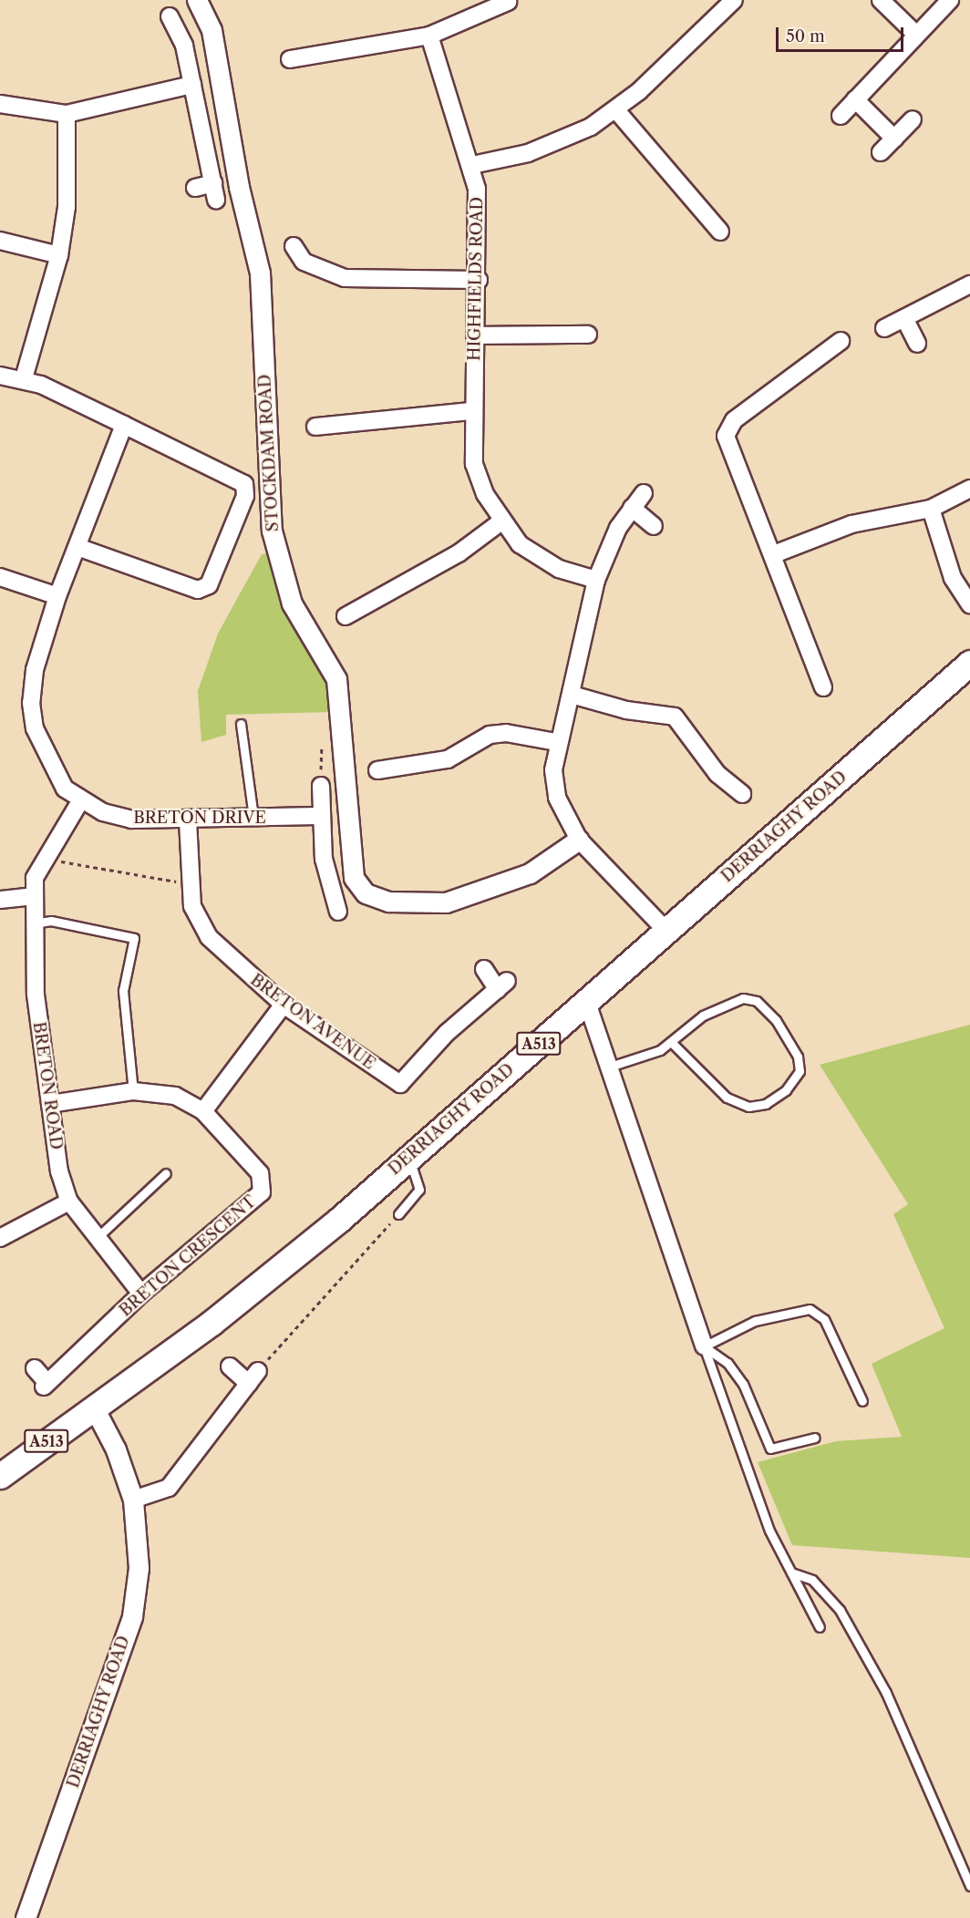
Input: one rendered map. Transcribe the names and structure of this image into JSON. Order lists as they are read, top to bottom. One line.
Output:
{"streets":{"main road":["DERRIAGHY ROAD","A513"],"street":["HIGHFIELDS ROAD","STOCKDAM ROAD","BRETON DRIVE","BRETON AVENUE","BRETON ROAD","BRETON CRESCENT"]},"crossings":[["BRETON DRIVE","BRETON AVENUE"],["BRETON DRIVE","BRETON ROAD"],["DERRIAGHY ROAD","A513"],["BRETON ROAD","BRETON CRESCENT"]],"scale_bar":"50 m"}
